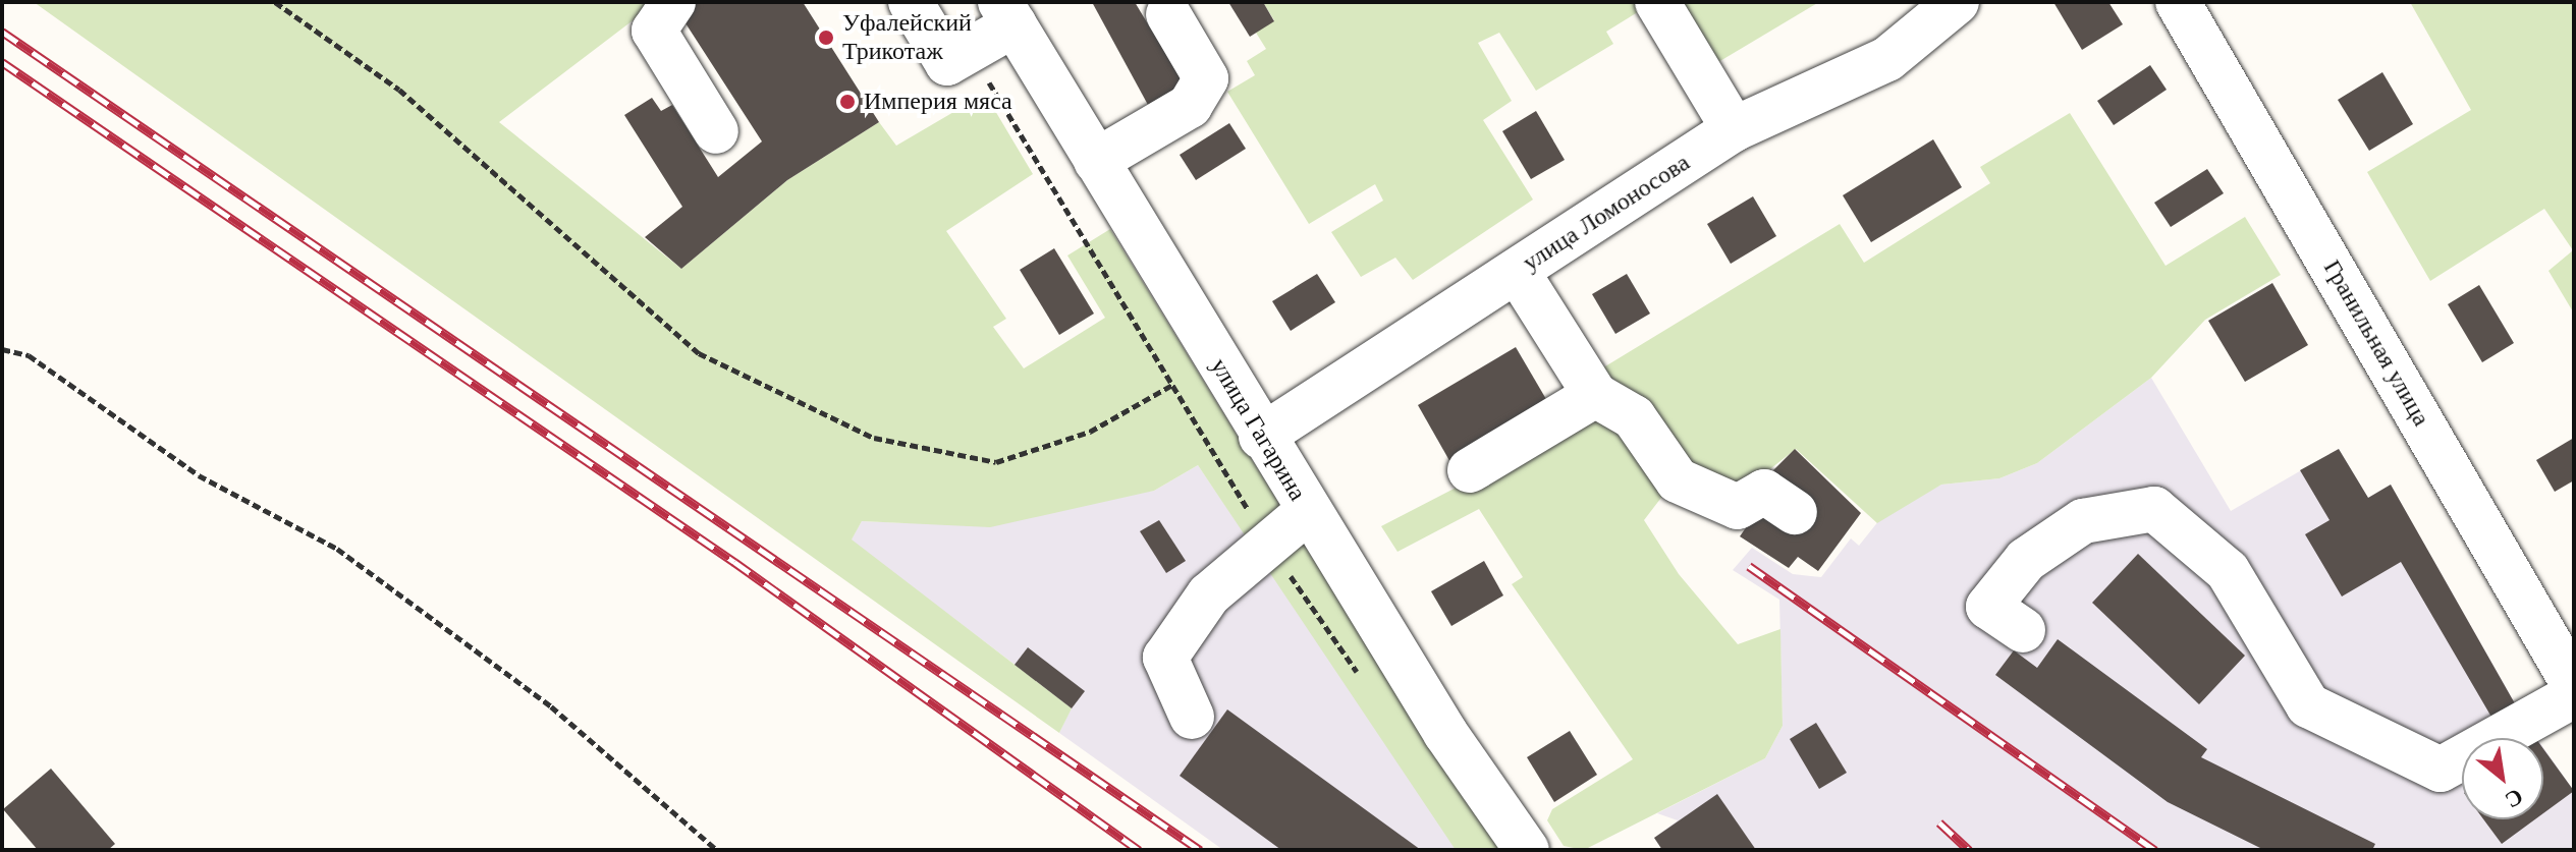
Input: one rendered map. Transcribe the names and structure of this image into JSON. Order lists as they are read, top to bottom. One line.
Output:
{"streets":{"street":["улица Ломоносова","Гранильная улица","улица Гагарина"]},"crossings":[["улица Ломоносова","улица Гагарина"]],"places":["Уфалейский Трикотаж","Империя мяса"],"north":"bottom right"}
